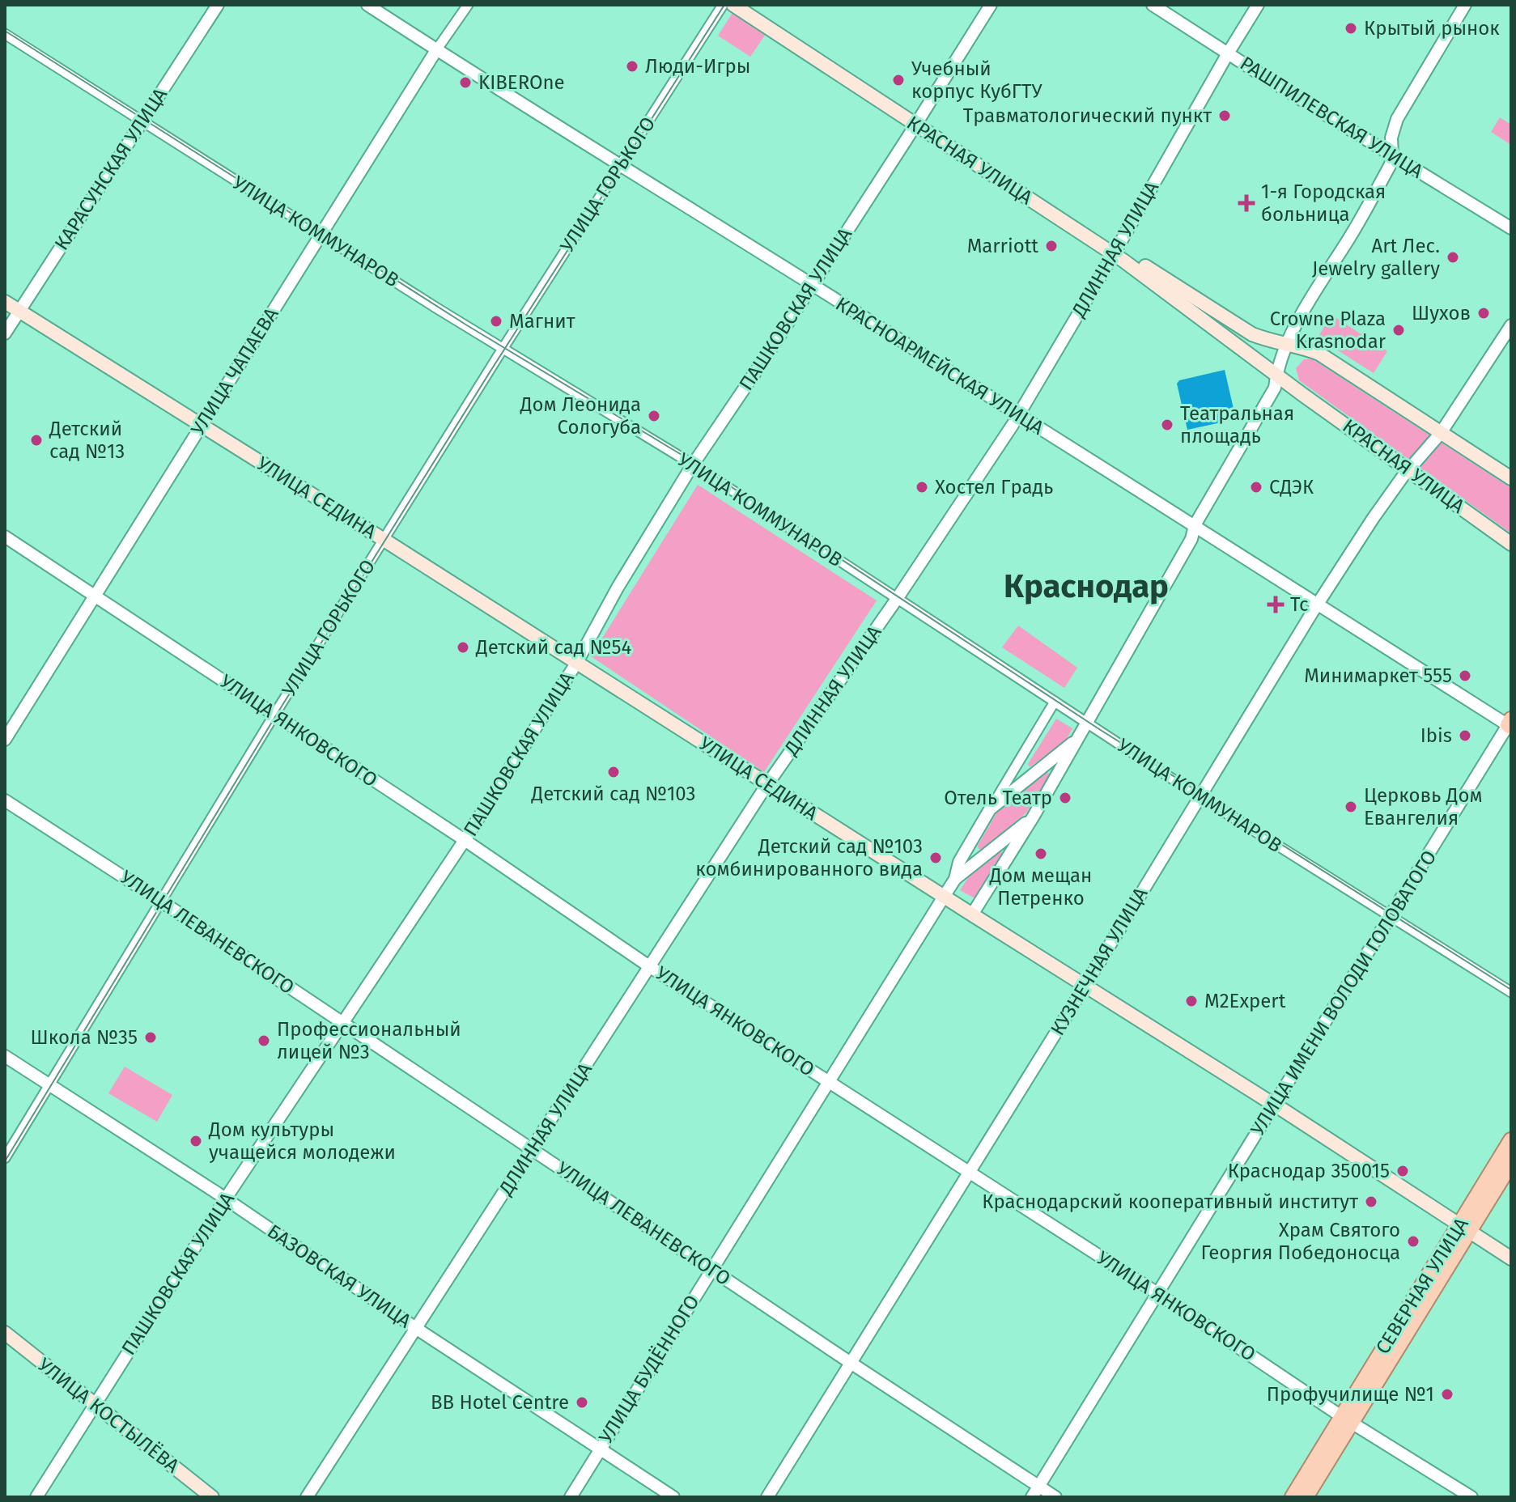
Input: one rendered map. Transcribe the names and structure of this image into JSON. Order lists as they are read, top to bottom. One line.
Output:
{"streets":{"main road":["КРАСНАЯ УЛИЦА","УЛИЦА СЕДИНА","СЕВЕРНАЯ УЛИЦА","УЛИЦА КОСТЫЛЁВА"],"street":["РАШПИЛЕВСКАЯ УЛИЦА","КАРАСУНСКАЯ УЛИЦА","УЛИЦА ГОРЬКОГО","УЛИЦА КОММУНАРОВ","ДЛИННАЯ УЛИЦА","ПАШКОВСКАЯ УЛИЦА","КРАСНОАРМЕЙСКАЯ УЛИЦА","УЛИЦА ЧАПАЕВА","УЛИЦА ЯНКОВСКОГО","УЛИЦА ЛЕВАНЕВСКОГО","КУЗНЕЧНАЯ УЛИЦА","УЛИЦА ИМЕНИ ВОЛОДИ ГОЛОВАТОГО","БАЗОВСКАЯ УЛИЦА","УЛИЦА БУДЁННОГО"]},"crossings":[["РАШПИЛЕВСКАЯ УЛИЦА","ДЛИННАЯ УЛИЦА"],["РАШПИЛЕВСКАЯ УЛИЦА","УЛИЦА БУДЁННОГО"],["КРАСНАЯ УЛИЦА","ДЛИННАЯ УЛИЦА"],["КРАСНАЯ УЛИЦА","ПАШКОВСКАЯ УЛИЦА"],["КРАСНАЯ УЛИЦА","КУЗНЕЧНАЯ УЛИЦА"],["КРАСНАЯ УЛИЦА","УЛИЦА БУДЁННОГО"],["КАРАСУНСКАЯ УЛИЦА","УЛИЦА КОММУНАРОВ"],["КАРАСУНСКАЯ УЛИЦА","УЛИЦА СЕДИНА"],["УЛИЦА ГОРЬКОГО","УЛИЦА КОММУНАРОВ"],["УЛИЦА ГОРЬКОГО","КРАСНОАРМЕЙСКАЯ УЛИЦА"],["УЛИЦА ГОРЬКОГО","УЛИЦА СЕДИНА"],["УЛИЦА ГОРЬКОГО","УЛИЦА ЯНКОВСКОГО"],["УЛИЦА ГОРЬКОГО","УЛИЦА ЛЕВАНЕВСКОГО"],["УЛИЦА ГОРЬКОГО","БАЗОВСКАЯ УЛИЦА"],["УЛИЦА КОММУНАРОВ","ДЛИННАЯ УЛИЦА"],["УЛИЦА КОММУНАРОВ","ПАШКОВСКАЯ УЛИЦА"],["УЛИЦА КОММУНАРОВ","УЛИЦА ЧАПАЕВА"],["УЛИЦА КОММУНАРОВ","КУЗНЕЧНАЯ УЛИЦА"],["УЛИЦА КОММУНАРОВ","УЛИЦА ИМЕНИ ВОЛОДИ ГОЛОВАТОГО"],["УЛИЦА КОММУНАРОВ","УЛИЦА БУДЁННОГО"],["ДЛИННАЯ УЛИЦА","КРАСНОАРМЕЙСКАЯ УЛИЦА"],["ДЛИННАЯ УЛИЦА","УЛИЦА СЕДИНА"],["ДЛИННАЯ УЛИЦА","УЛИЦА ЯНКОВСКОГО"],["ДЛИННАЯ УЛИЦА","УЛИЦА ЛЕВАНЕВСКОГО"],["ДЛИННАЯ УЛИЦА","БАЗОВСКАЯ УЛИЦА"],["ПАШКОВСКАЯ УЛИЦА","КРАСНОАРМЕЙСКАЯ УЛИЦА"],["ПАШКОВСКАЯ УЛИЦА","УЛИЦА СЕДИНА"],["ПАШКОВСКАЯ УЛИЦА","УЛИЦА ЯНКОВСКОГО"],["ПАШКОВСКАЯ УЛИЦА","УЛИЦА ЛЕВАНЕВСКОГО"],["ПАШКОВСКАЯ УЛИЦА","БАЗОВСКАЯ УЛИЦА"],["ПАШКОВСКАЯ УЛИЦА","УЛИЦА КОСТЫЛЁВА"],["КРАСНОАРМЕЙСКАЯ УЛИЦА","УЛИЦА ЧАПАЕВА"],["КРАСНОАРМЕЙСКАЯ УЛИЦА","КУЗНЕЧНАЯ УЛИЦА"],["КРАСНОАРМЕЙСКАЯ УЛИЦА","УЛИЦА ИМЕНИ ВОЛОДИ ГОЛОВАТОГО"],["КРАСНОАРМЕЙСКАЯ УЛИЦА","УЛИЦА БУДЁННОГО"],["УЛИЦА ЧАПАЕВА","УЛИЦА СЕДИНА"],["УЛИЦА ЧАПАЕВА","УЛИЦА ЯНКОВСКОГО"],["УЛИЦА СЕДИНА","КУЗНЕЧНАЯ УЛИЦА"],["УЛИЦА СЕДИНА","УЛИЦА ИМЕНИ ВОЛОДИ ГОЛОВАТОГО"],["УЛИЦА СЕДИНА","СЕВЕРНАЯ УЛИЦА"],["УЛИЦА СЕДИНА","УЛИЦА БУДЁННОГО"],["УЛИЦА ЯНКОВСКОГО","КУЗНЕЧНАЯ УЛИЦА"],["УЛИЦА ЯНКОВСКОГО","УЛИЦА ИМЕНИ ВОЛОДИ ГОЛОВАТОГО"],["УЛИЦА ЯНКОВСКОГО","СЕВЕРНАЯ УЛИЦА"],["УЛИЦА ЯНКОВСКОГО","УЛИЦА БУДЁННОГО"],["УЛИЦА ЛЕВАНЕВСКОГО","КУЗНЕЧНАЯ УЛИЦА"],["УЛИЦА ЛЕВАНЕВСКОГО","УЛИЦА ИМЕНИ ВОЛОДИ ГОЛОВАТОГО"],["УЛИЦА ЛЕВАНЕВСКОГО","УЛИЦА БУДЁННОГО"],["БАЗОВСКАЯ УЛИЦА","УЛИЦА БУДЁННОГО"]],"districts":["Краснодар"],"places":{"other":["Крытый рынок","Люди-Игры","Учебный корпус КубГТУ","KIBEROne","Травматологический пункт","Marriott","Art Лес. Jewelry gallery","Шухов","Магнит","Crowne Plaza Krasnodar","Дом Леонида Сологуба","Театральная площадь","Детский сад №13","Хостел Градь","СДЭК","Детский сад №54","Минимаркет 555","Ibis","Детский сад №103","Отель Театр","Церковь Дом Евангелия","Дом мещан Петренко","Детский сад №103 комбинированного вида","M2Expert","Школа №35","Профессиональный лицей №3","Дом культуры учащейся молодежи","Краснодар 350015","Краснодарский кооперативный институт","Храм Святого Георгия Победоносца","Профучилище №1","BB Hotel Centre"],"health":["1-я Городская больница","Тс"]}}
